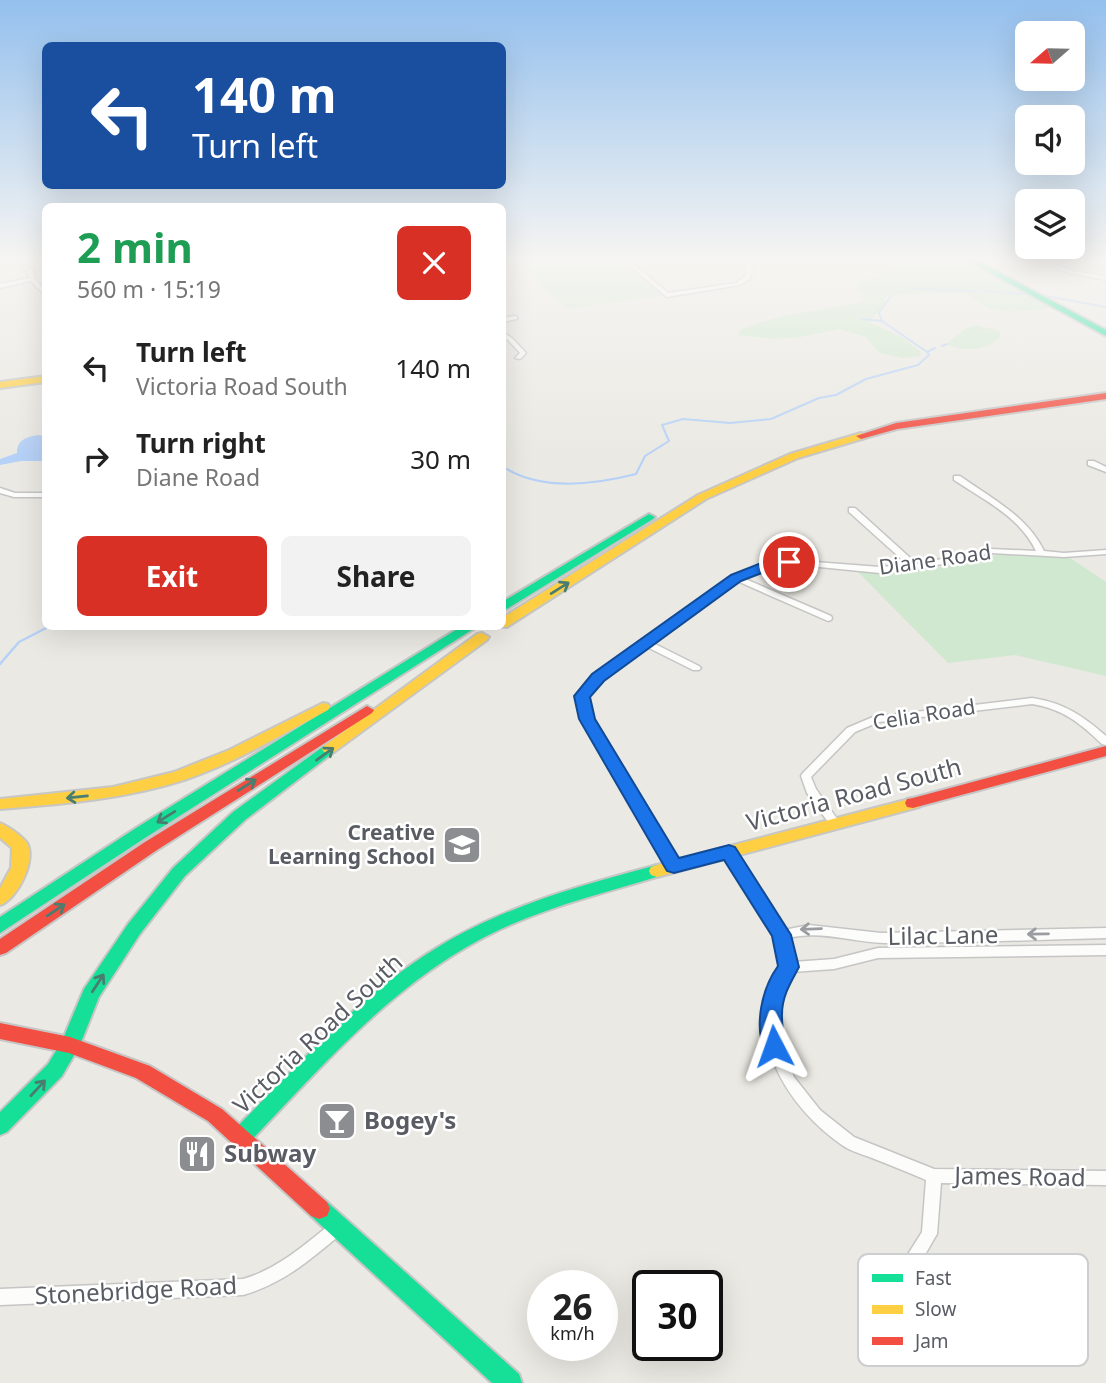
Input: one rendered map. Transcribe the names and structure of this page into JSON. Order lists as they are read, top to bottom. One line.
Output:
{"streets":{"main road":["Victoria Road South"],"street":["Diane Road","Celia Road","Lilac Lane","James Road","Stonebridge Road"]},"crossings":[["Diane Road","Victoria Road South"],["Celia Road","Victoria Road South"]],"places":{"school or university":["Creative Learning School"],"bar":["Bogey's"],"restaurant":["Subway"]},"legend":["Fast","Slow","Jam"],"north":"left","page":{"turn":["140 m","Turn left"],"heading":["2 min","560 m · 15:19"],"list":[{"name":"Turn left","note":"Victoria Road South","value":"140 m"},{"name":"Turn right","note":"Diane Road","value":"30 m"}],"buttons":["Exit","Share"],"speed":"26 km/h","limit":"30"}}
